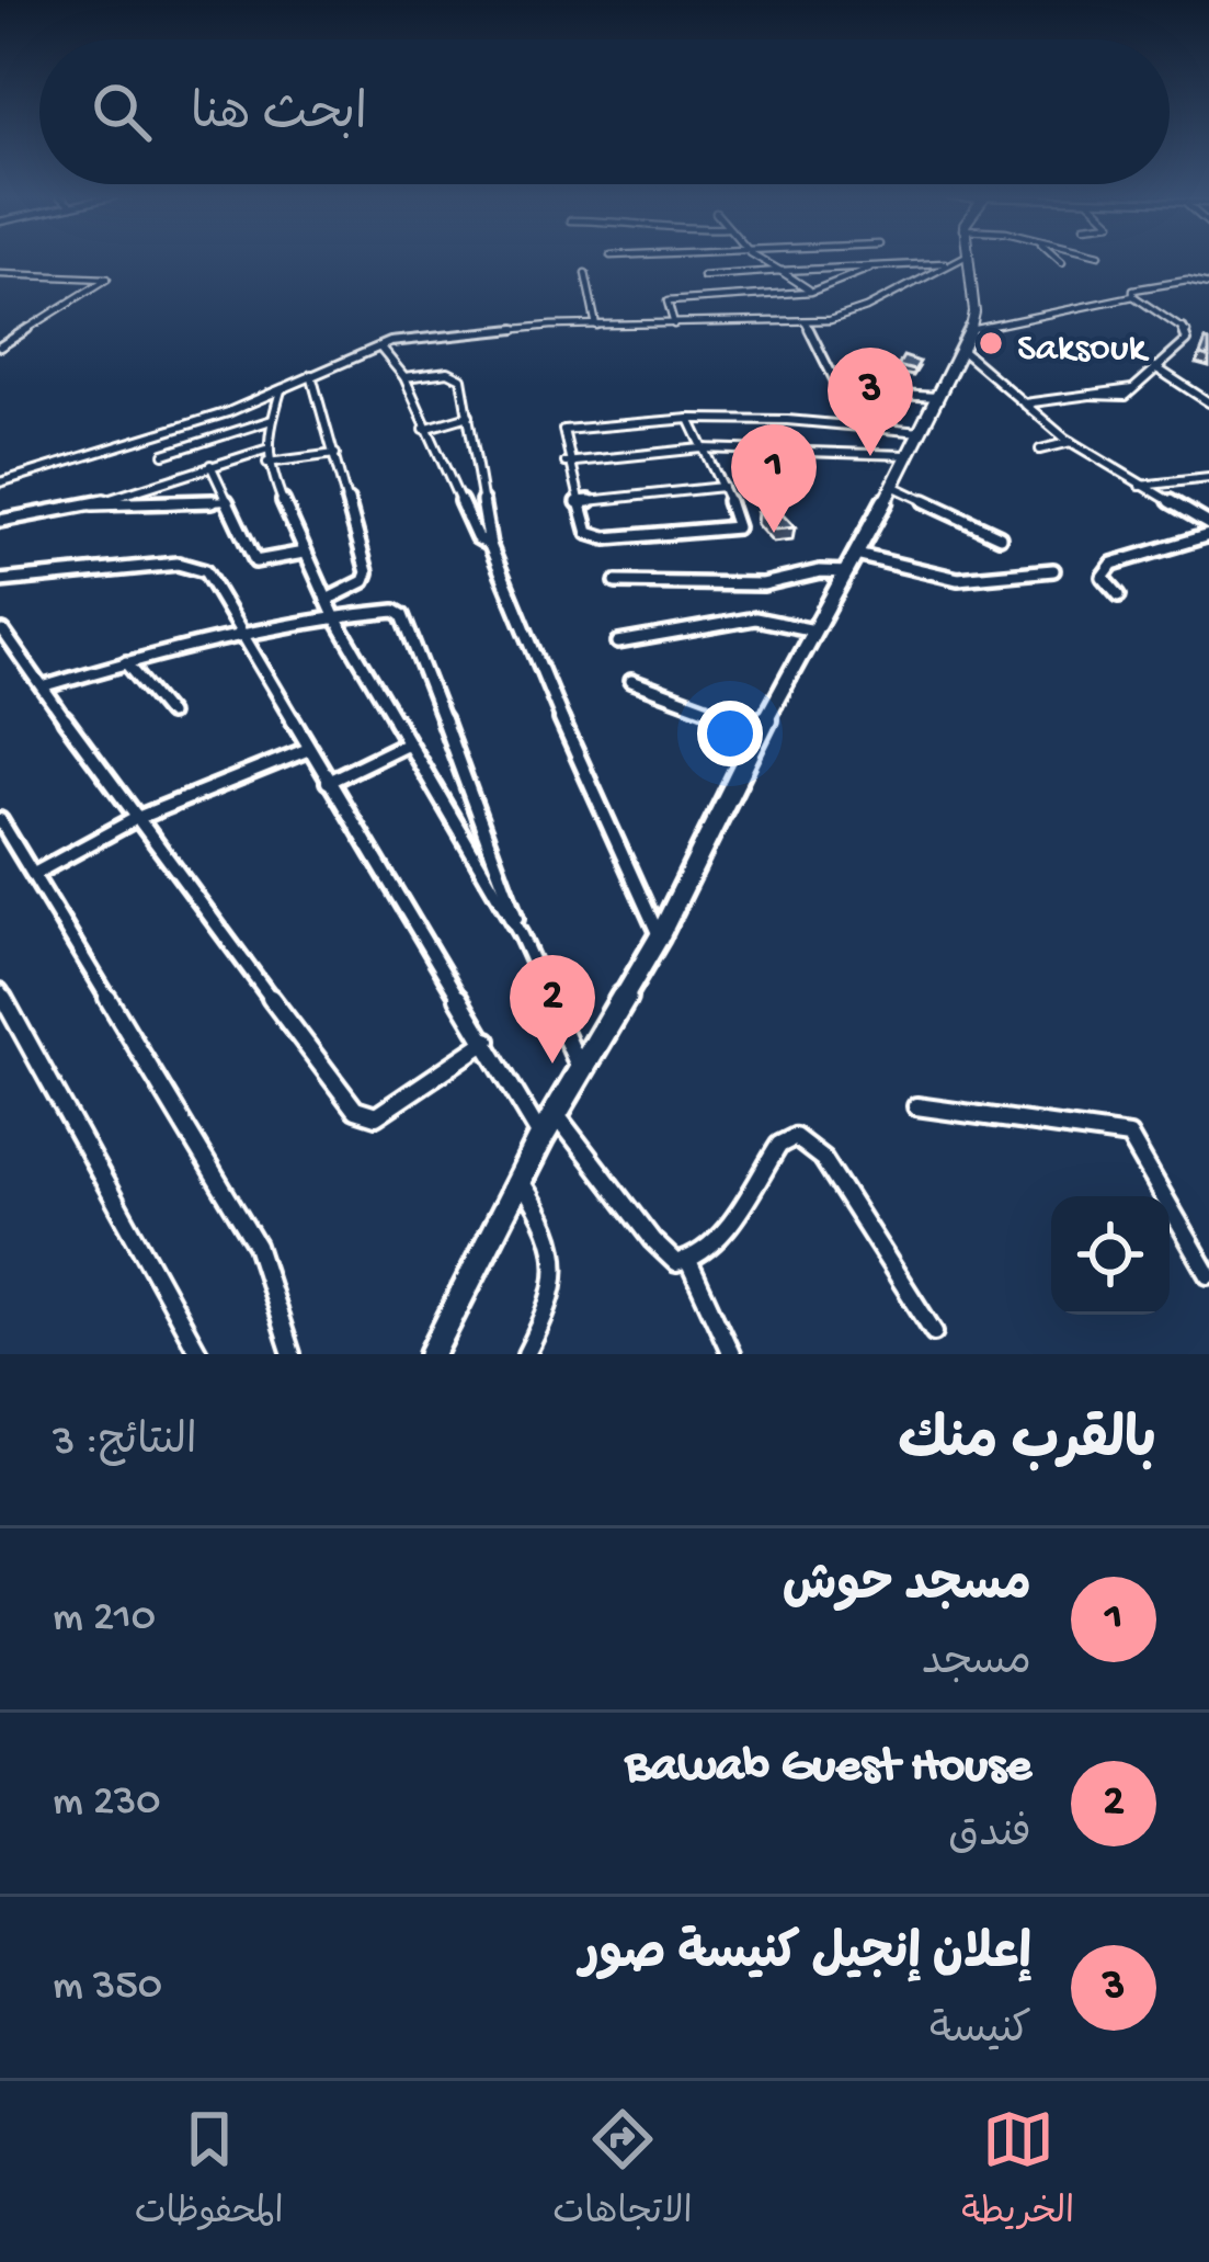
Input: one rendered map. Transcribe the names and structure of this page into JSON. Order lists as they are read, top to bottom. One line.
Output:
{"places":["Saksouk"],"page":{"search":"ابحث هنا","pins":["3","1","2"],"heading":["بالقرب منك","النتائج: 3"],"list":[{"mark":"1","name":"مسجد حوش","note":"مسجد","value":"210 m"},{"mark":"2","name":"Bawab Guest House","note":"فندق","value":"230 m"},{"mark":"3","name":"إعلان إنجيل كنيسة صور","note":"كنيسة","value":"350 m"}],"nav":["الخريطة","الاتجاهات","المحفوظات"]}}
